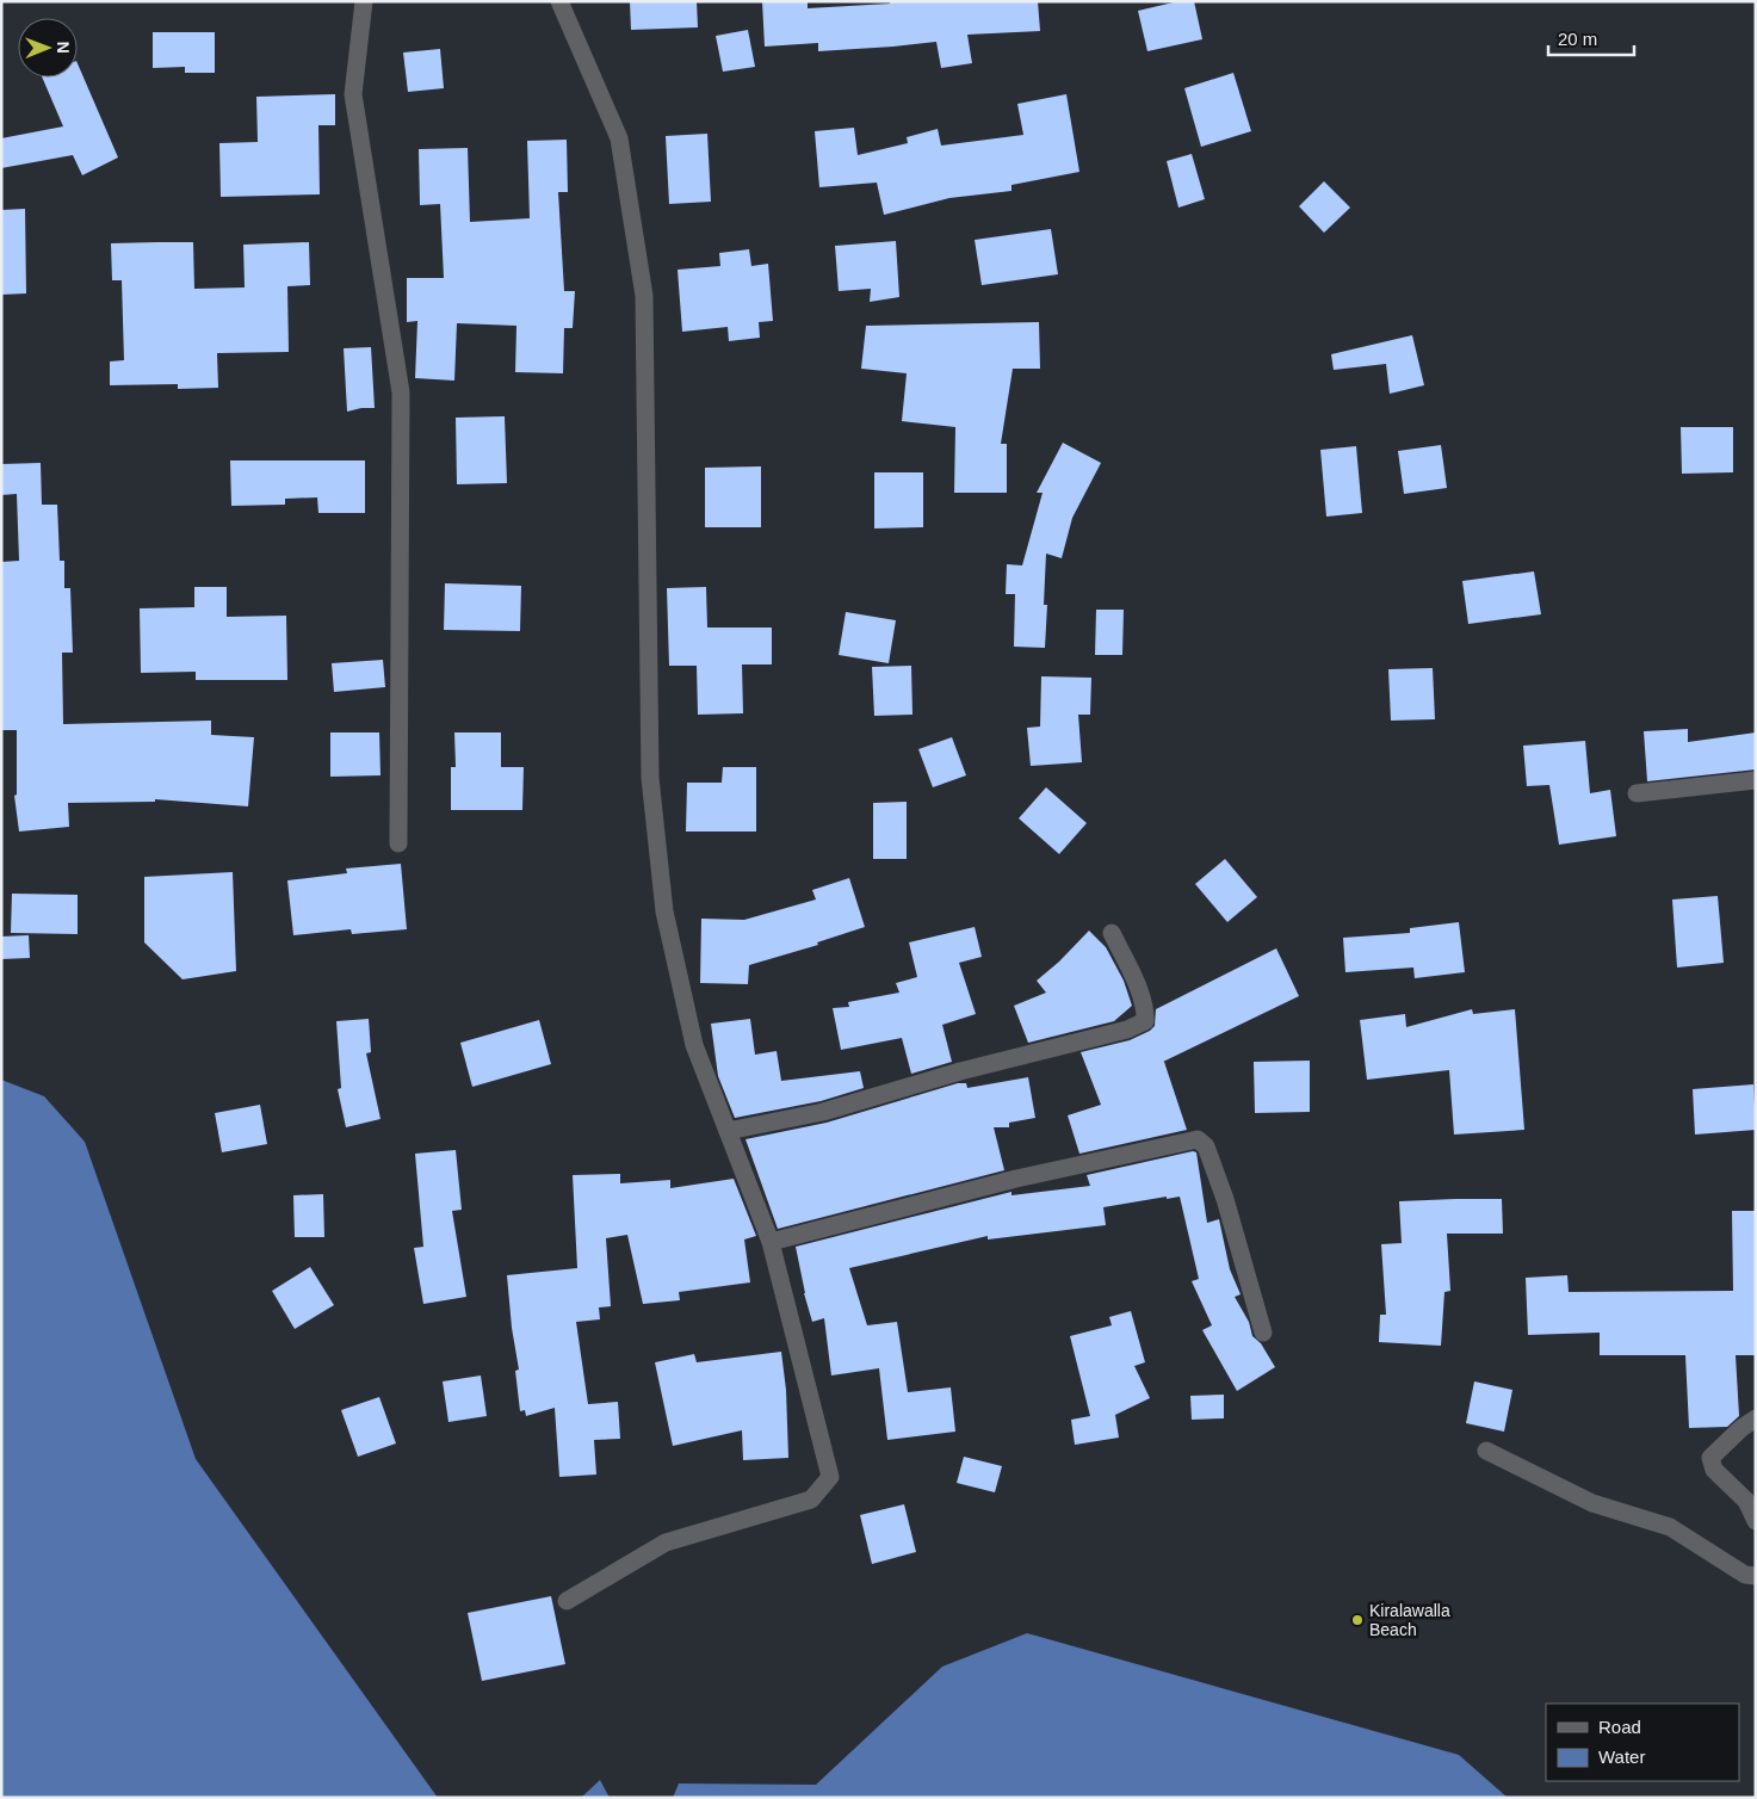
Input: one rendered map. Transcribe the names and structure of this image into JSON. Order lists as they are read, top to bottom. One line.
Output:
{"places":["Kiralawalla Beach"],"legend":["Road","Water"],"scale_bar":"20 m","north":"right"}
